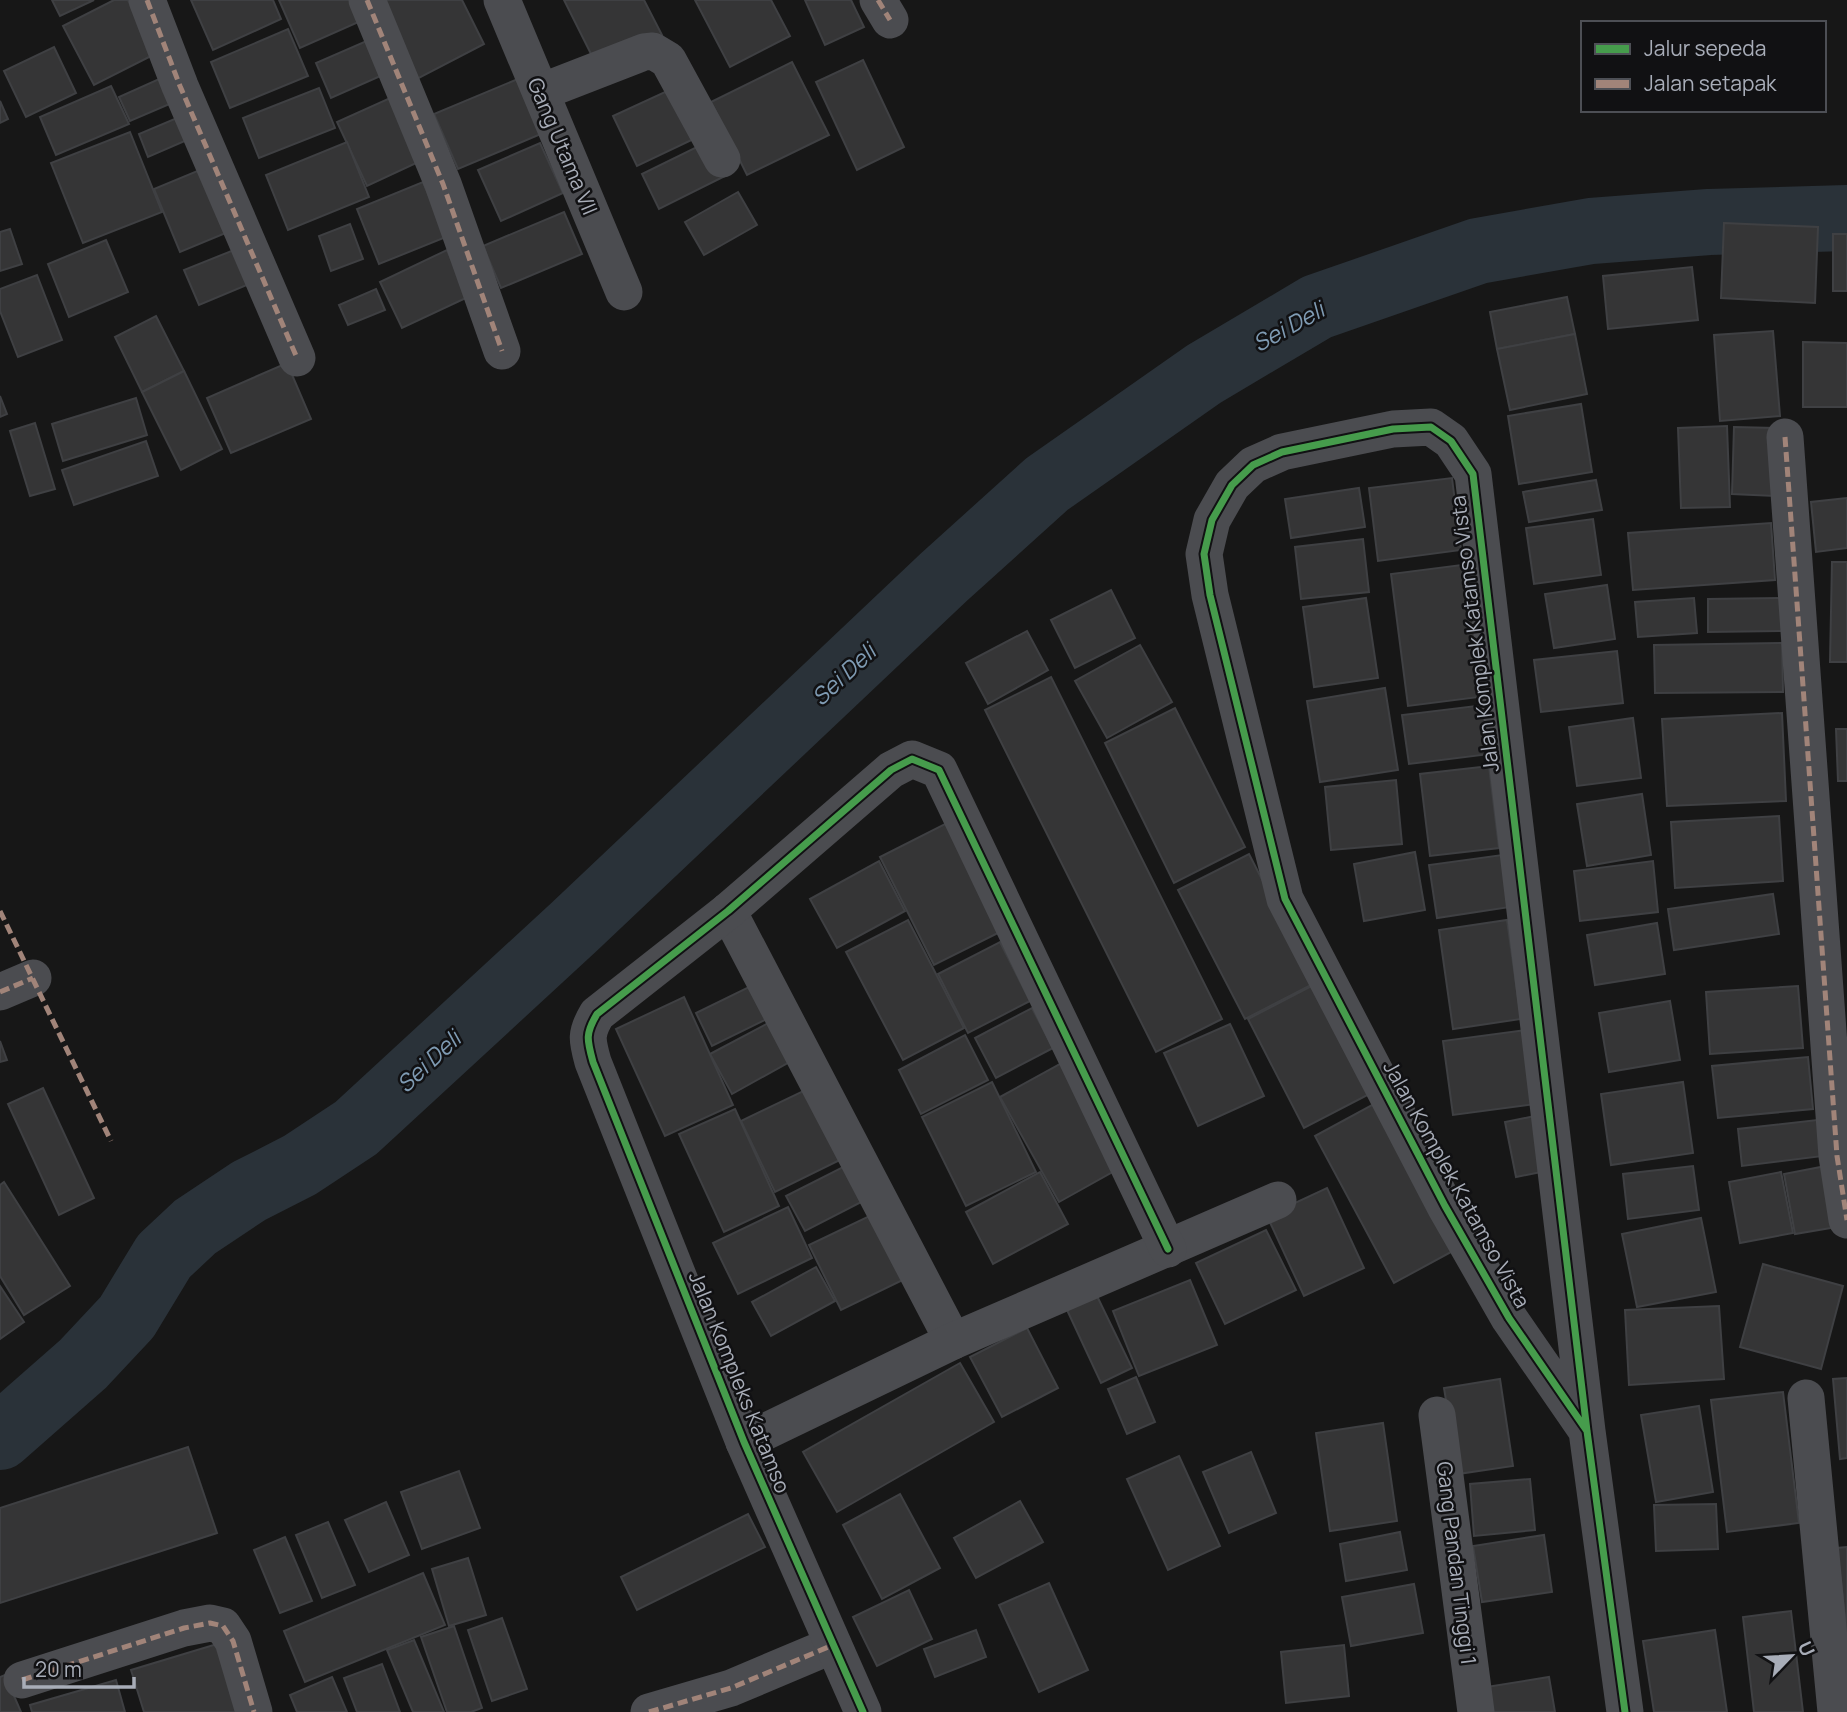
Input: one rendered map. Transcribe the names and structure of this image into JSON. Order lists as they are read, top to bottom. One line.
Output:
{"streets":{"street":["Gang Utama VII","Jalan Komplek Katamso Vista","Jalan Kompleks Katamso","Gang Pandan Tinggi 1"]},"water":["Sei Deli"],"legend":["Jalur sepeda","Jalan setapak"],"scale_bar":"20 m","north":"top right"}
